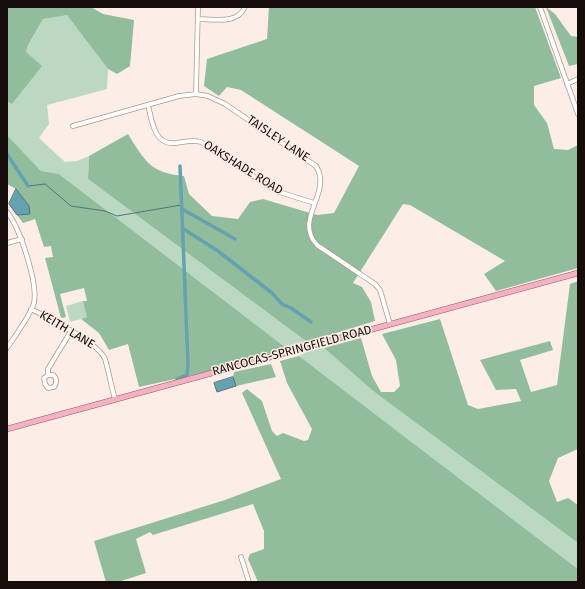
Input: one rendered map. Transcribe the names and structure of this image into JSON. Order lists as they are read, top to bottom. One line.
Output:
{"streets":{"main road":["RANCOCAS-SPRINGFIELD ROAD"],"street":["TAISLEY LANE","OAKSHADE ROAD","KEITH LANE"]},"crossings":[["TAISLEY LANE","OAKSHADE ROAD"],["TAISLEY LANE","RANCOCAS-SPRINGFIELD ROAD"],["KEITH LANE","RANCOCAS-SPRINGFIELD ROAD"]]}
